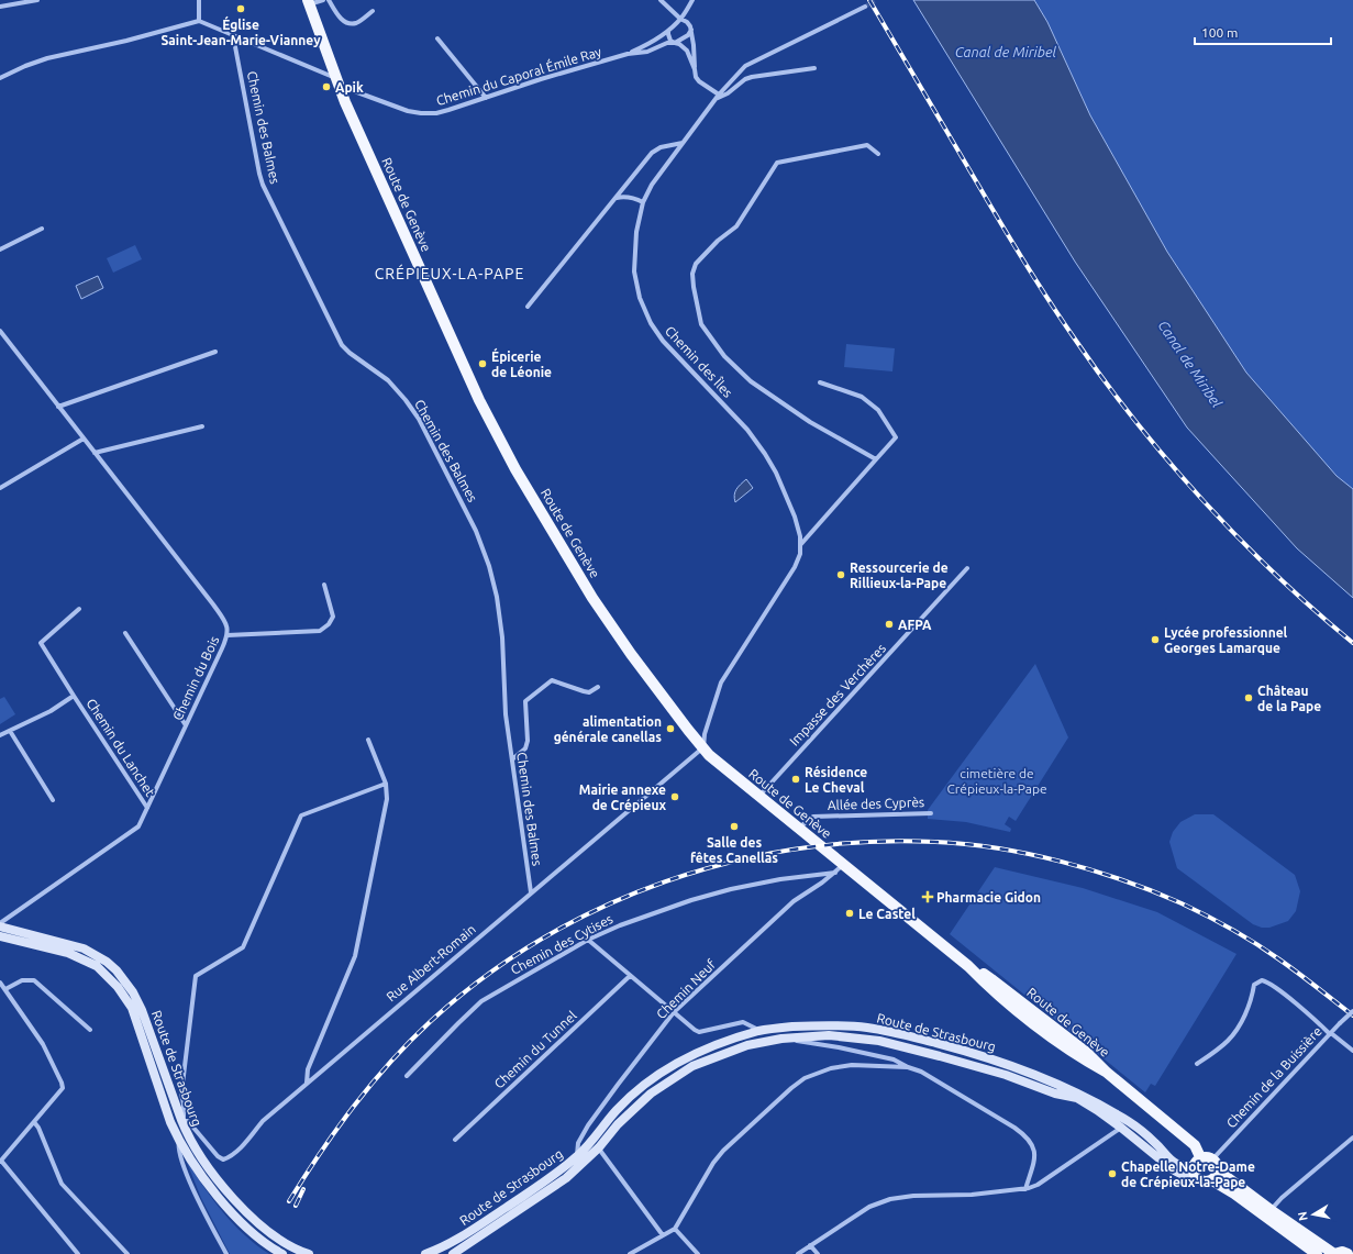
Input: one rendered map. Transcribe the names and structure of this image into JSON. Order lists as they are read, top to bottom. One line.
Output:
{"streets":{"main road":["Route de Genève","Route de Strasbourg"],"street":["Chemin du Caporal Émile Ray","Chemin des Balmes","Chemin des Îles","Chemin du Bois","Impasse des Verchères","Chemin du Lanchet","Allée des Cyprès","Chemin des Cytises","Rue Albert-Romain","Chemin Neuf","Chemin du Tunnel","Chemin de la Buissière"]},"crossings":[["Chemin du Caporal Émile Ray","Chemin des Balmes"],["Chemin du Caporal Émile Ray","Route de Genève"],["Chemin des Balmes","Rue Albert-Romain"],["Route de Genève","Chemin des Îles"],["Route de Genève","Impasse des Verchères"],["Route de Genève","Allée des Cyprès"],["Route de Genève","Chemin des Cytises"],["Route de Genève","Rue Albert-Romain"],["Route de Genève","Chemin Neuf"],["Route de Genève","Route de Strasbourg"],["Route de Genève","Chemin de la Buissière"],["Chemin des Îles","Rue Albert-Romain"],["Chemin du Bois","Chemin du Lanchet"],["Chemin du Bois","Route de Strasbourg"],["Chemin des Cytises","Chemin Neuf"],["Rue Albert-Romain","Route de Strasbourg"],["Chemin Neuf","Route de Strasbourg"],["Route de Strasbourg","Chemin de la Buissière"]],"districts":["CRÉPIEUX-LA-PAPE"],"water":["Canal de Miribel"],"parks":["cimetière de Crépieux-la-Pape"],"places":{"other":["Église Saint-Jean-Marie-Vianney","Apik","Épicerie de Léonie","Ressourcerie de Rillieux-la-Pape","AFPA","Lycée professionnel Georges Lamarque","Château de la Pape","alimentation générale canellas","Résidence Le Cheval","Mairie annexe de Crépieux","Salle des fêtes Canellas","Le Castel","Chapelle Notre-Dame de Crépieux-la-Pape"],"health":["Pharmacie Gidon"]},"scale_bar":"100 m","north":"left"}
